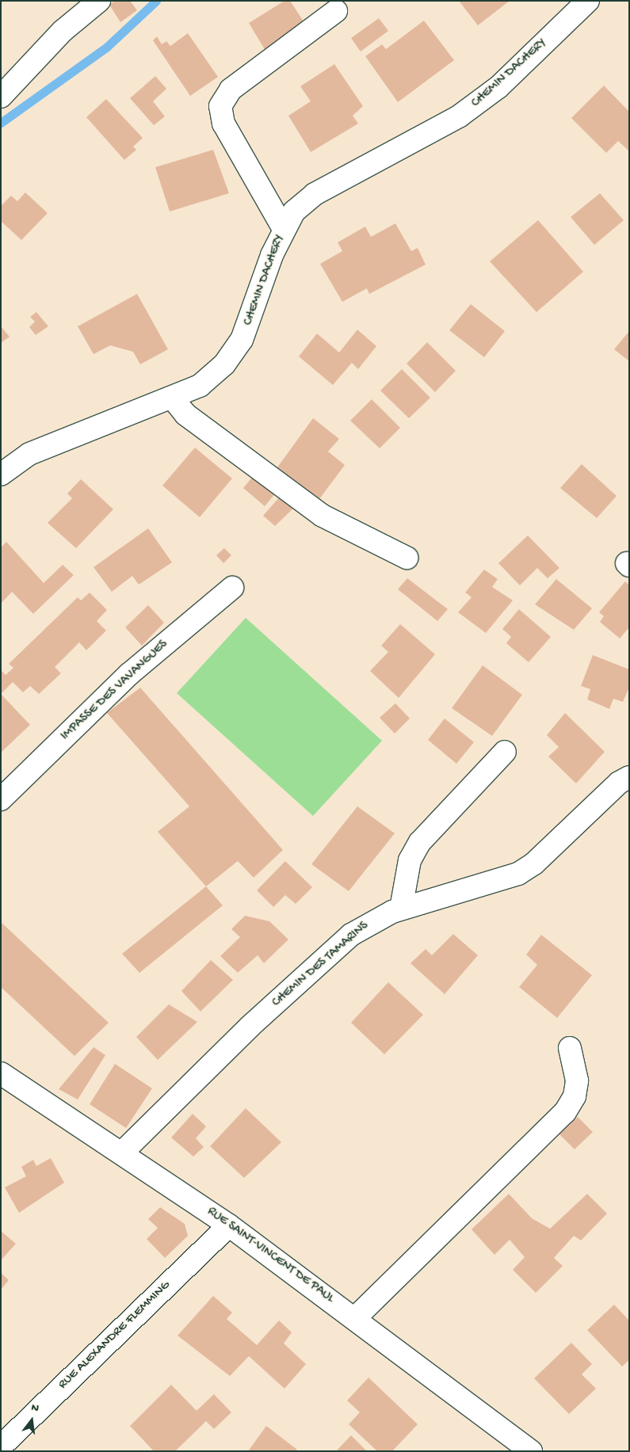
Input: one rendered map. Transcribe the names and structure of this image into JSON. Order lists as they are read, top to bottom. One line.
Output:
{"streets":{"street":["CHEMIN DACHERY","IMPASSE DES VAVANGUES","CHEMIN DES TAMARINS","RUE SAINT-VINCENT DE PAUL","RUE ALEXANDRE FLEMMING"]},"crossings":[["CHEMIN DES TAMARINS","RUE SAINT-VINCENT DE PAUL"],["RUE SAINT-VINCENT DE PAUL","RUE ALEXANDRE FLEMMING"]],"north":"top"}
